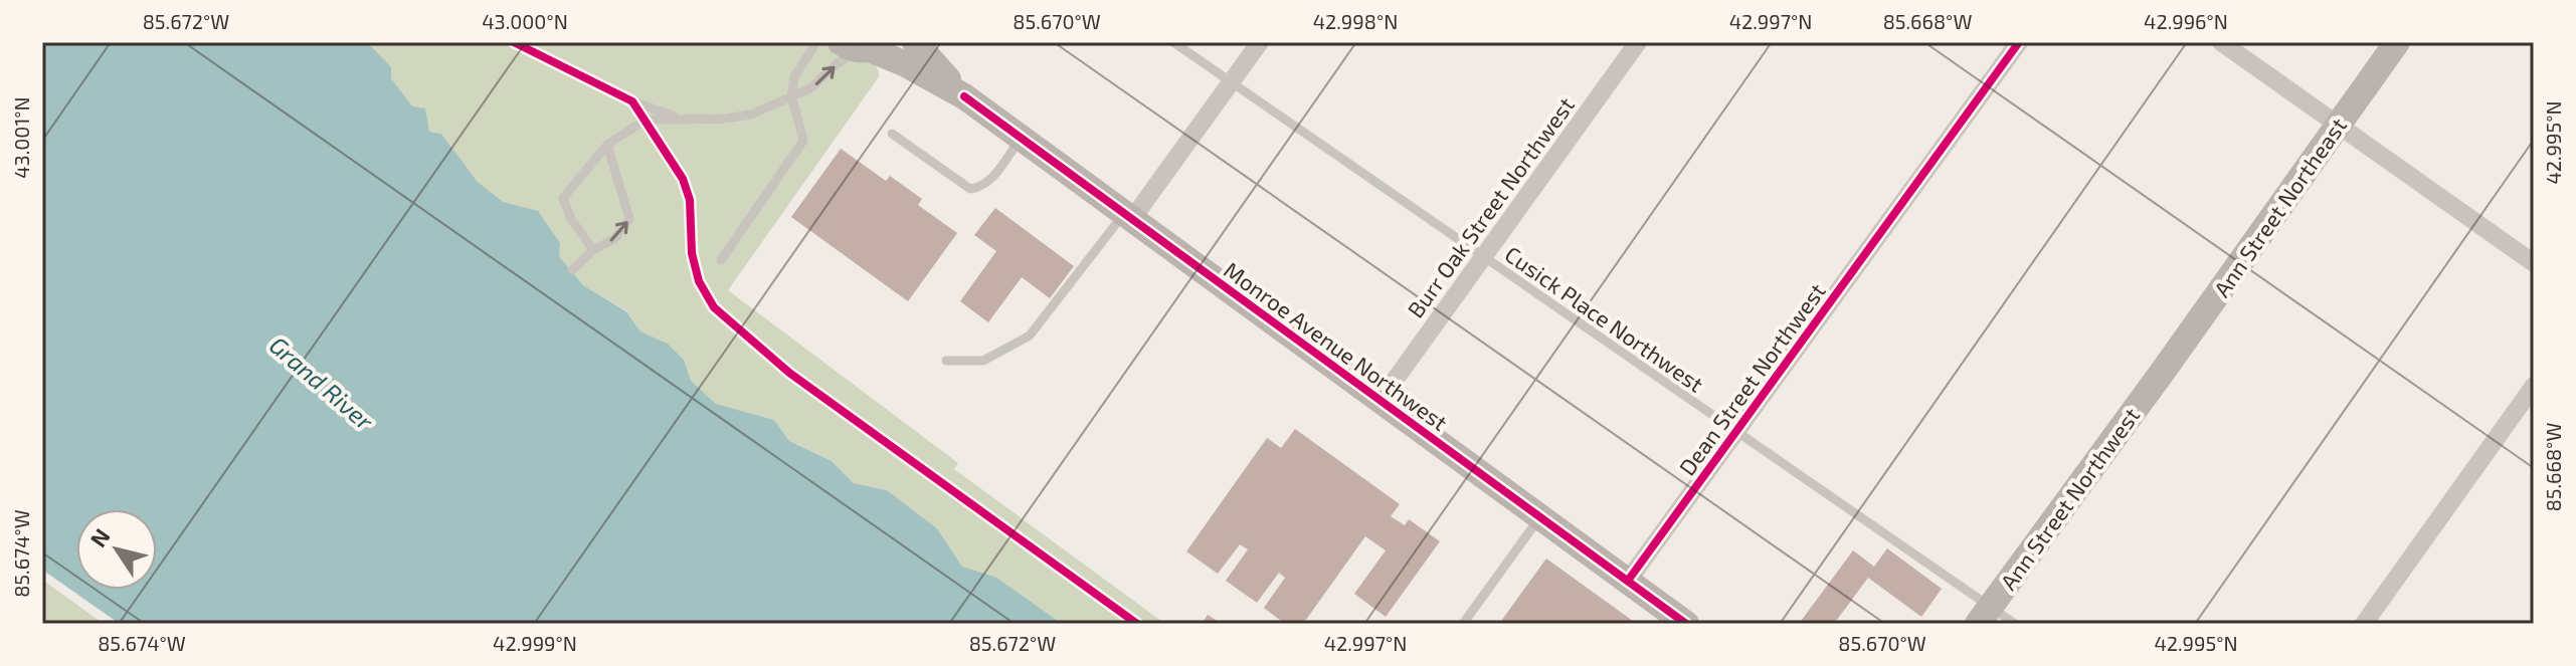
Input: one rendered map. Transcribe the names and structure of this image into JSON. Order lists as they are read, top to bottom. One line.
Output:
{"streets":{"main road":["Ann Street Northeast","Monroe Avenue Northwest","Ann Street Northwest"],"street":["Burr Oak Street Northwest","Dean Street Northwest"],"lane":["Cusick Place Northwest"]},"crossings":[["Burr Oak Street Northwest","Cusick Place Northwest"],["Burr Oak Street Northwest","Monroe Avenue Northwest"],["Ann Street Northeast","Ann Street Northwest"],["Cusick Place Northwest","Dean Street Northwest"],["Cusick Place Northwest","Ann Street Northwest"],["Monroe Avenue Northwest","Dean Street Northwest"]],"water":["Grand River"],"north":"top left","coordinates":["85.672°W","43.000°N","85.670°W","42.998°N","42.997°N","85.668°W","42.996°N","43.001°N","42.995°N","85.674°W","42.999°N"]}
